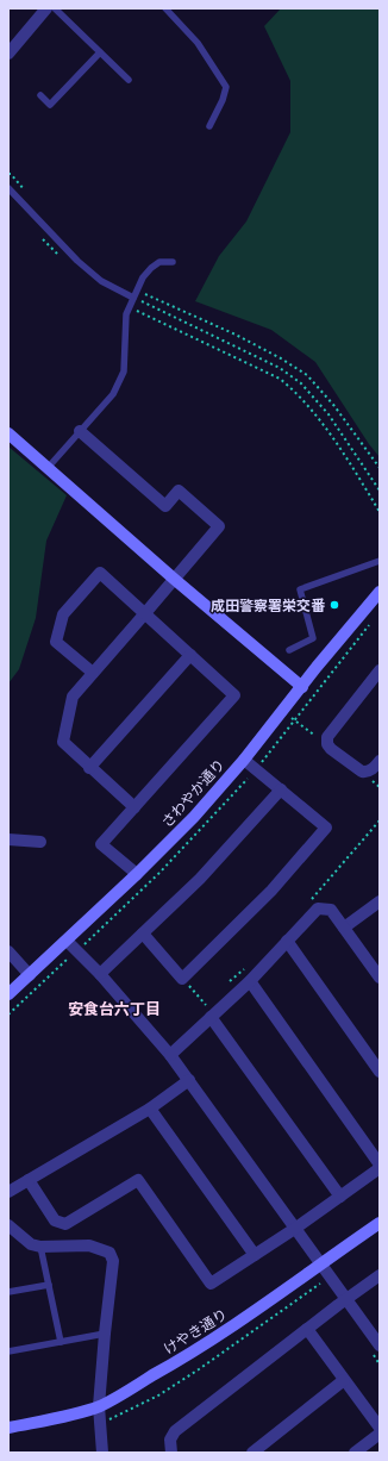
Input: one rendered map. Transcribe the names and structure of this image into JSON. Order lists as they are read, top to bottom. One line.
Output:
{"streets":{"street":["さわやか通り","けやき通り"]},"districts":["安食台六丁目"],"places":["成田警察署栄交番"]}
